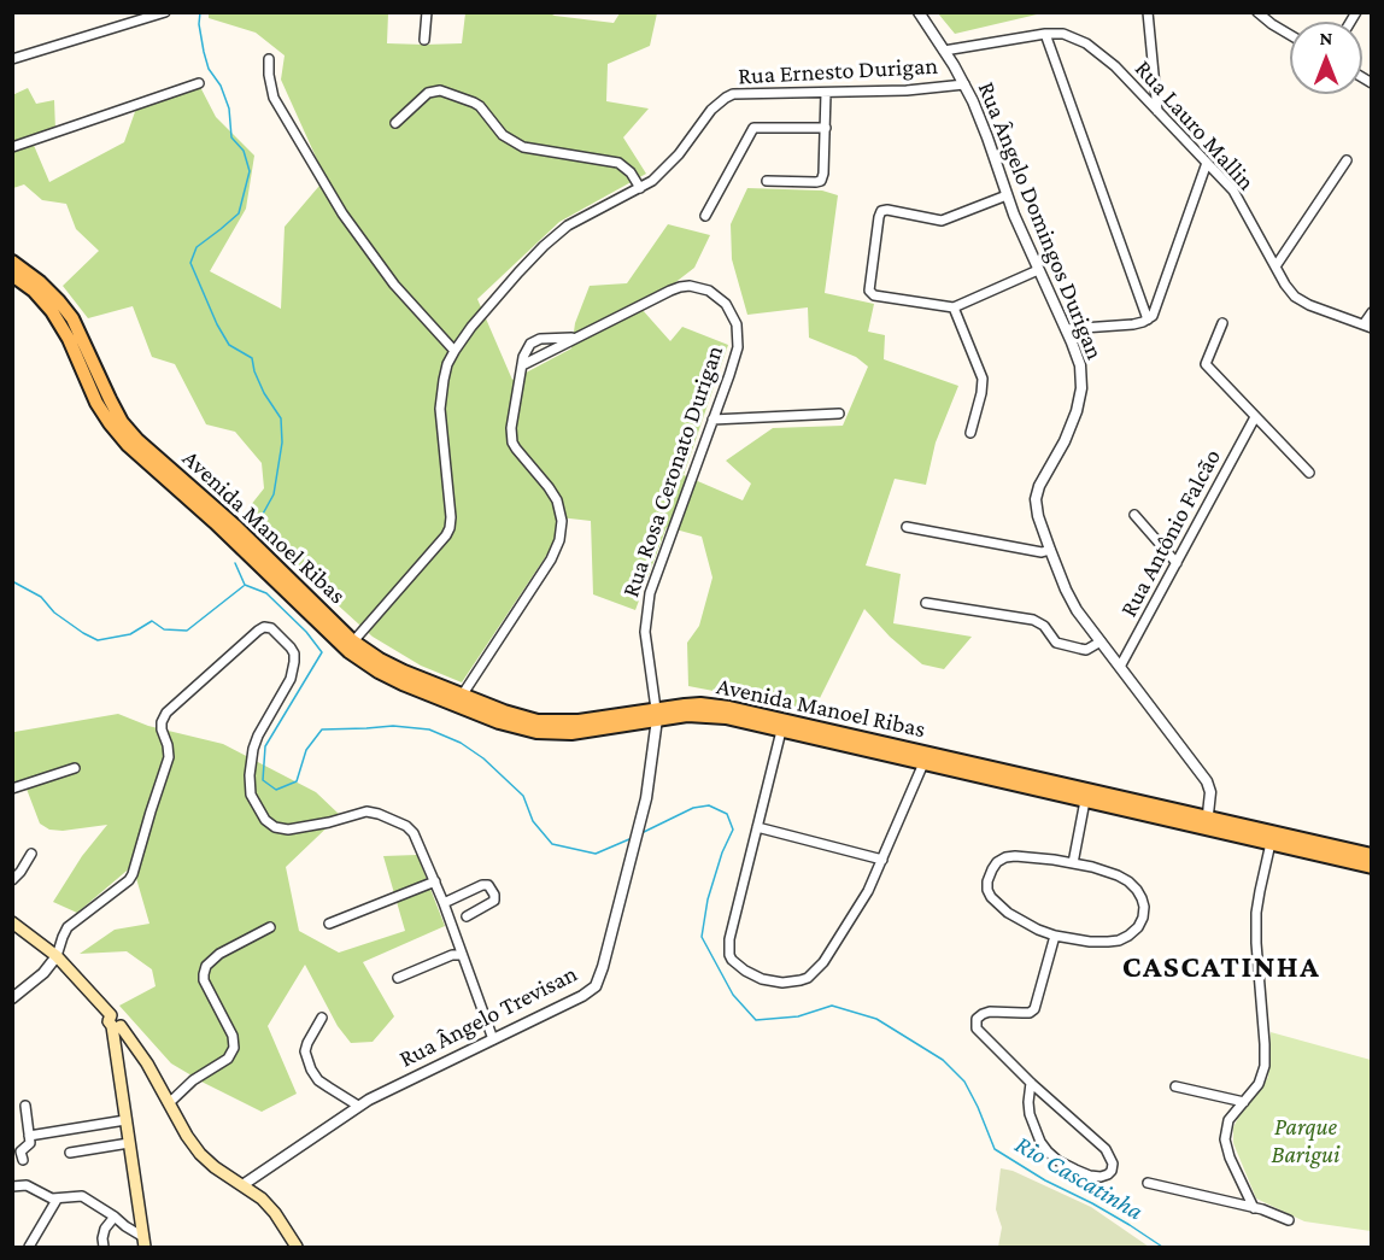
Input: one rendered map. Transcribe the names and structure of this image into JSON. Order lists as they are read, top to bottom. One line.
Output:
{"streets":{"main road":["Avenida Manoel Ribas"],"street":["Rua Ernesto Durigan","Rua Lauro Mallin","Rua Ângelo Domingos Durigan","Rua Rosa Ceronato Durigan","Rua Antônio Falcão","Rua Ângelo Trevisan"]},"crossings":[["Rua Ernesto Durigan","Rua Ângelo Domingos Durigan"],["Rua Ernesto Durigan","Avenida Manoel Ribas"],["Rua Lauro Mallin","Rua Ângelo Domingos Durigan"],["Rua Ângelo Domingos Durigan","Avenida Manoel Ribas"],["Rua Ângelo Domingos Durigan","Rua Antônio Falcão"],["Rua Rosa Ceronato Durigan","Avenida Manoel Ribas"],["Rua Rosa Ceronato Durigan","Rua Ângelo Trevisan"],["Avenida Manoel Ribas","Rua Ângelo Trevisan"]],"districts":["CASCATINHA"],"water":["Rio Cascatinha"],"parks":["Parque Barigui"],"north":"top"}
